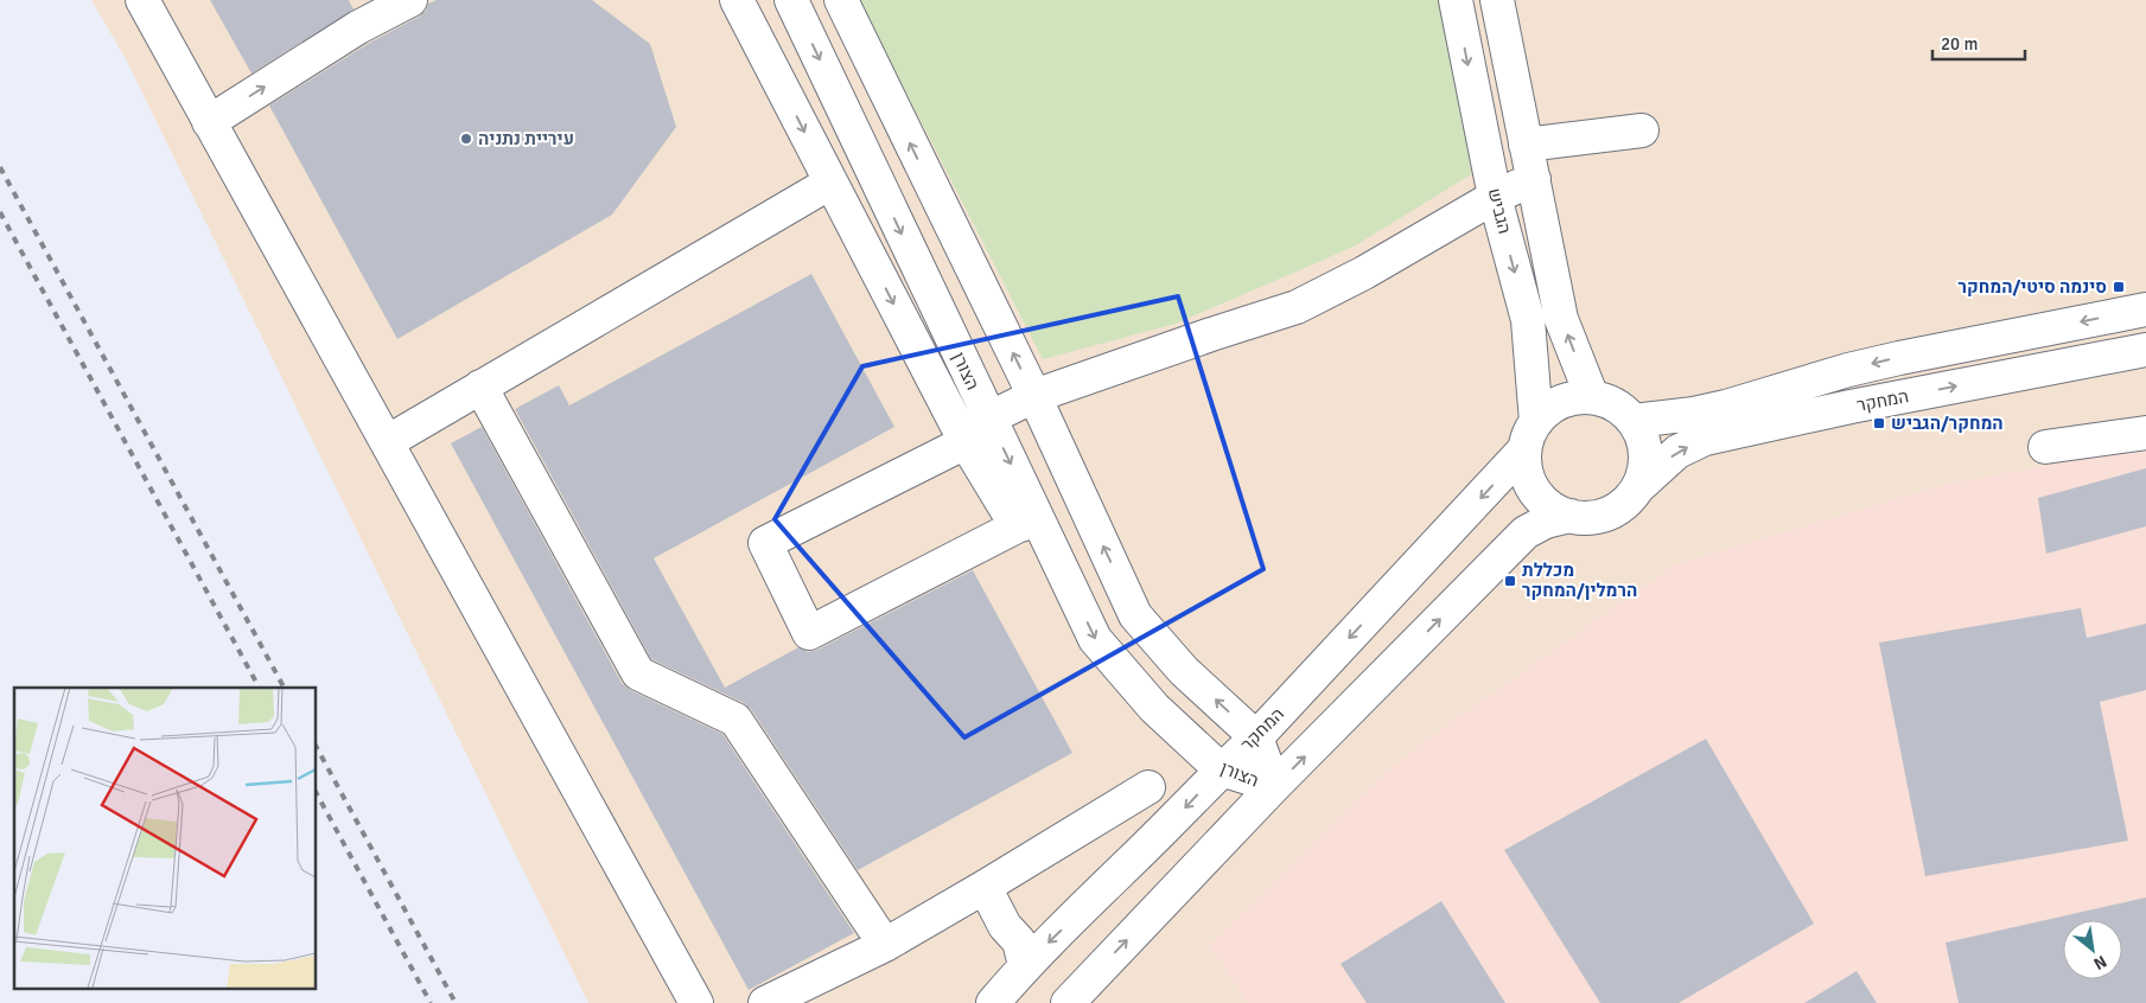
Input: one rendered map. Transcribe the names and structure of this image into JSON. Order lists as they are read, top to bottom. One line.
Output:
{"streets":{"street":["הגביש","הצורן","המחקר"]},"crossings":[["הגביש","המחקר"],["הצורן","המחקר"]],"places":{"other":["עיריית נתניה"],"transit":["סינמה סיטי/המחקר","המחקר/הגביש","מכללת הרמלין/המחקר"]},"scale_bar":"20 m","north":"bottom right"}
